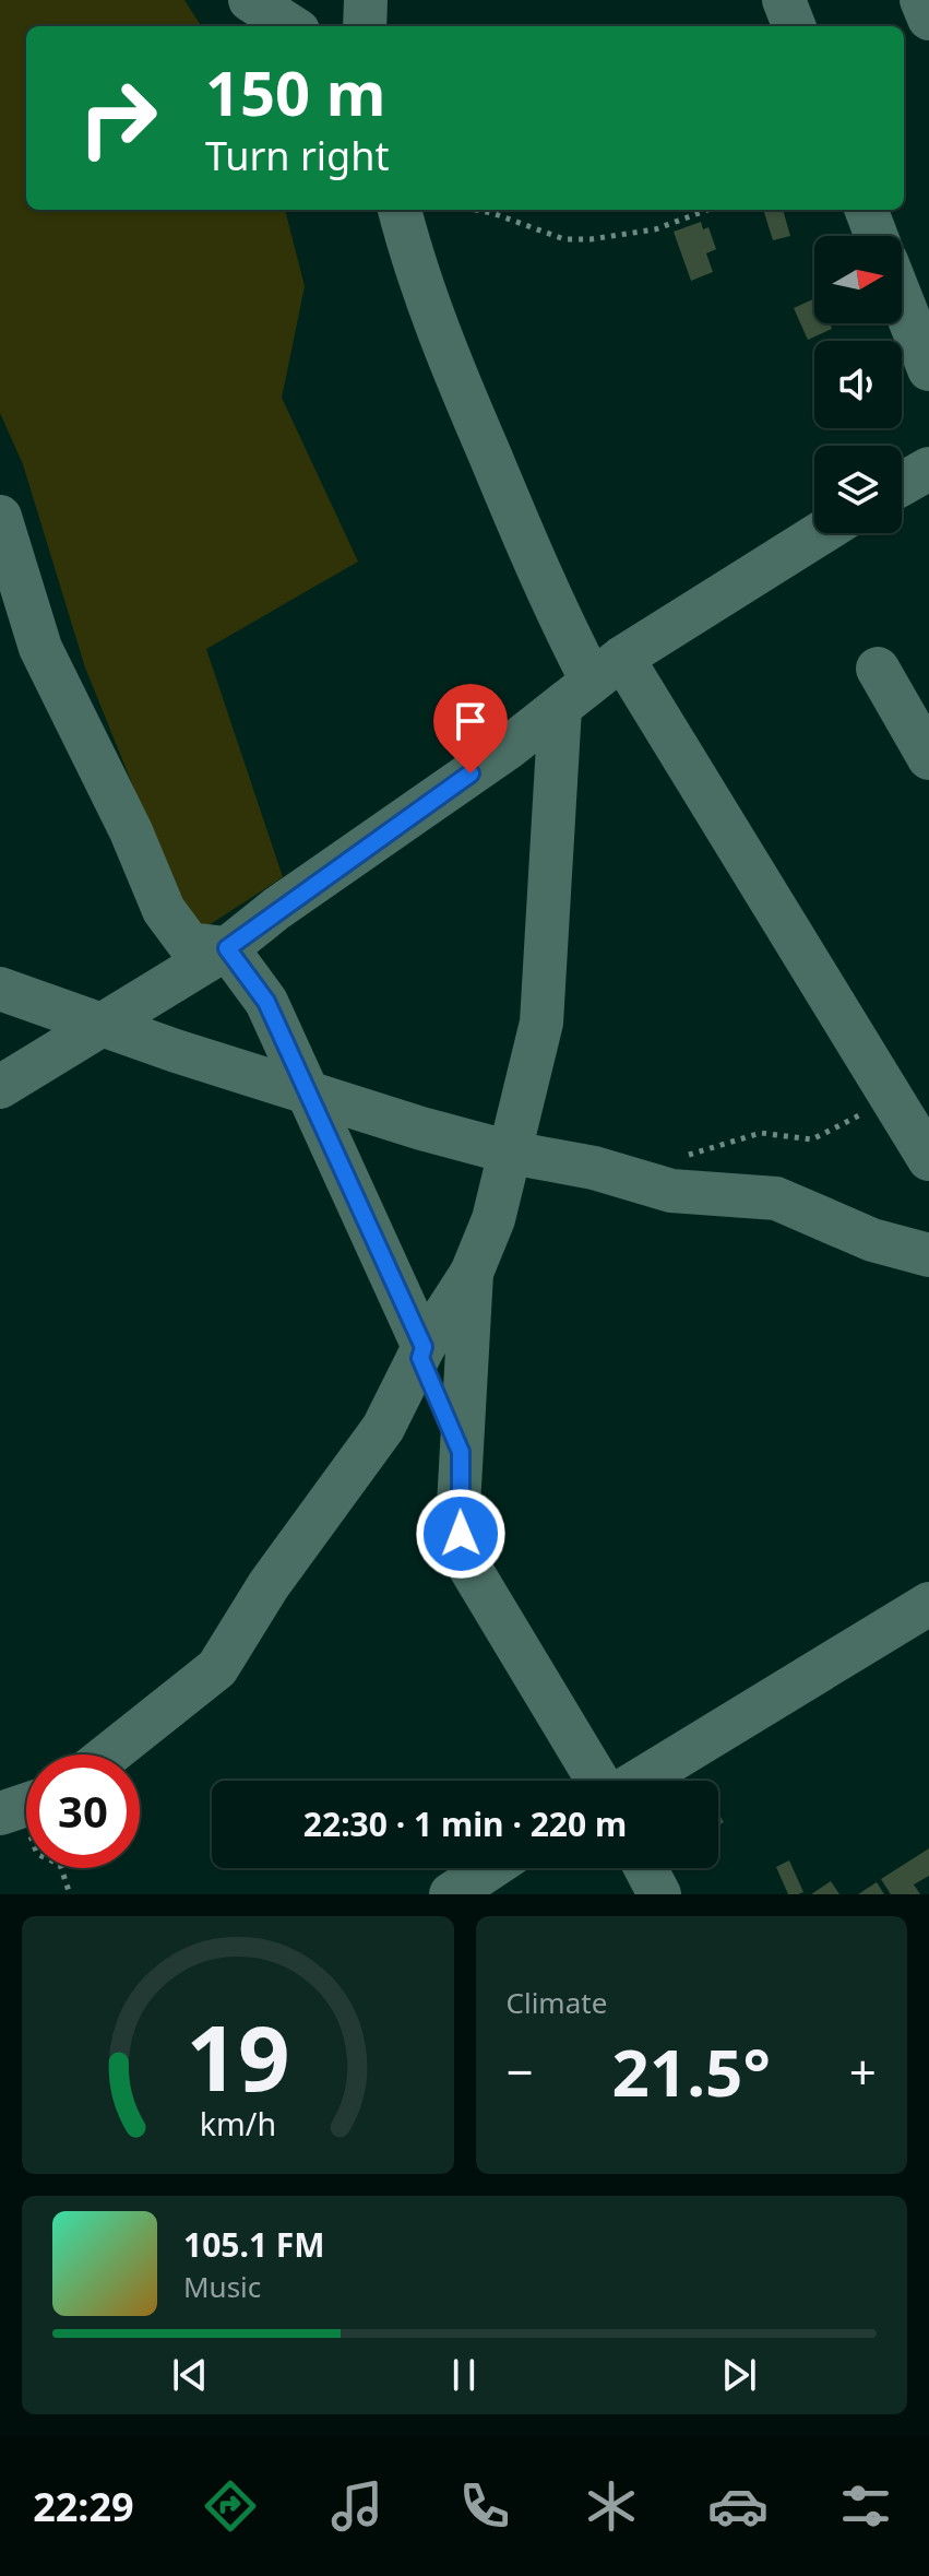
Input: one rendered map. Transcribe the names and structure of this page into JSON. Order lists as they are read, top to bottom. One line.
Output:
{"north":"right","page":{"turn":["150 m","Turn right"],"limit":"30","trip":"22:30 · 1 min · 220 m","tile":"Climate","heat":["−","21.5°","+"],"song":["105.1 FM","Music"],"tabs":"22:29","gauge":["19","km/h"]}}
